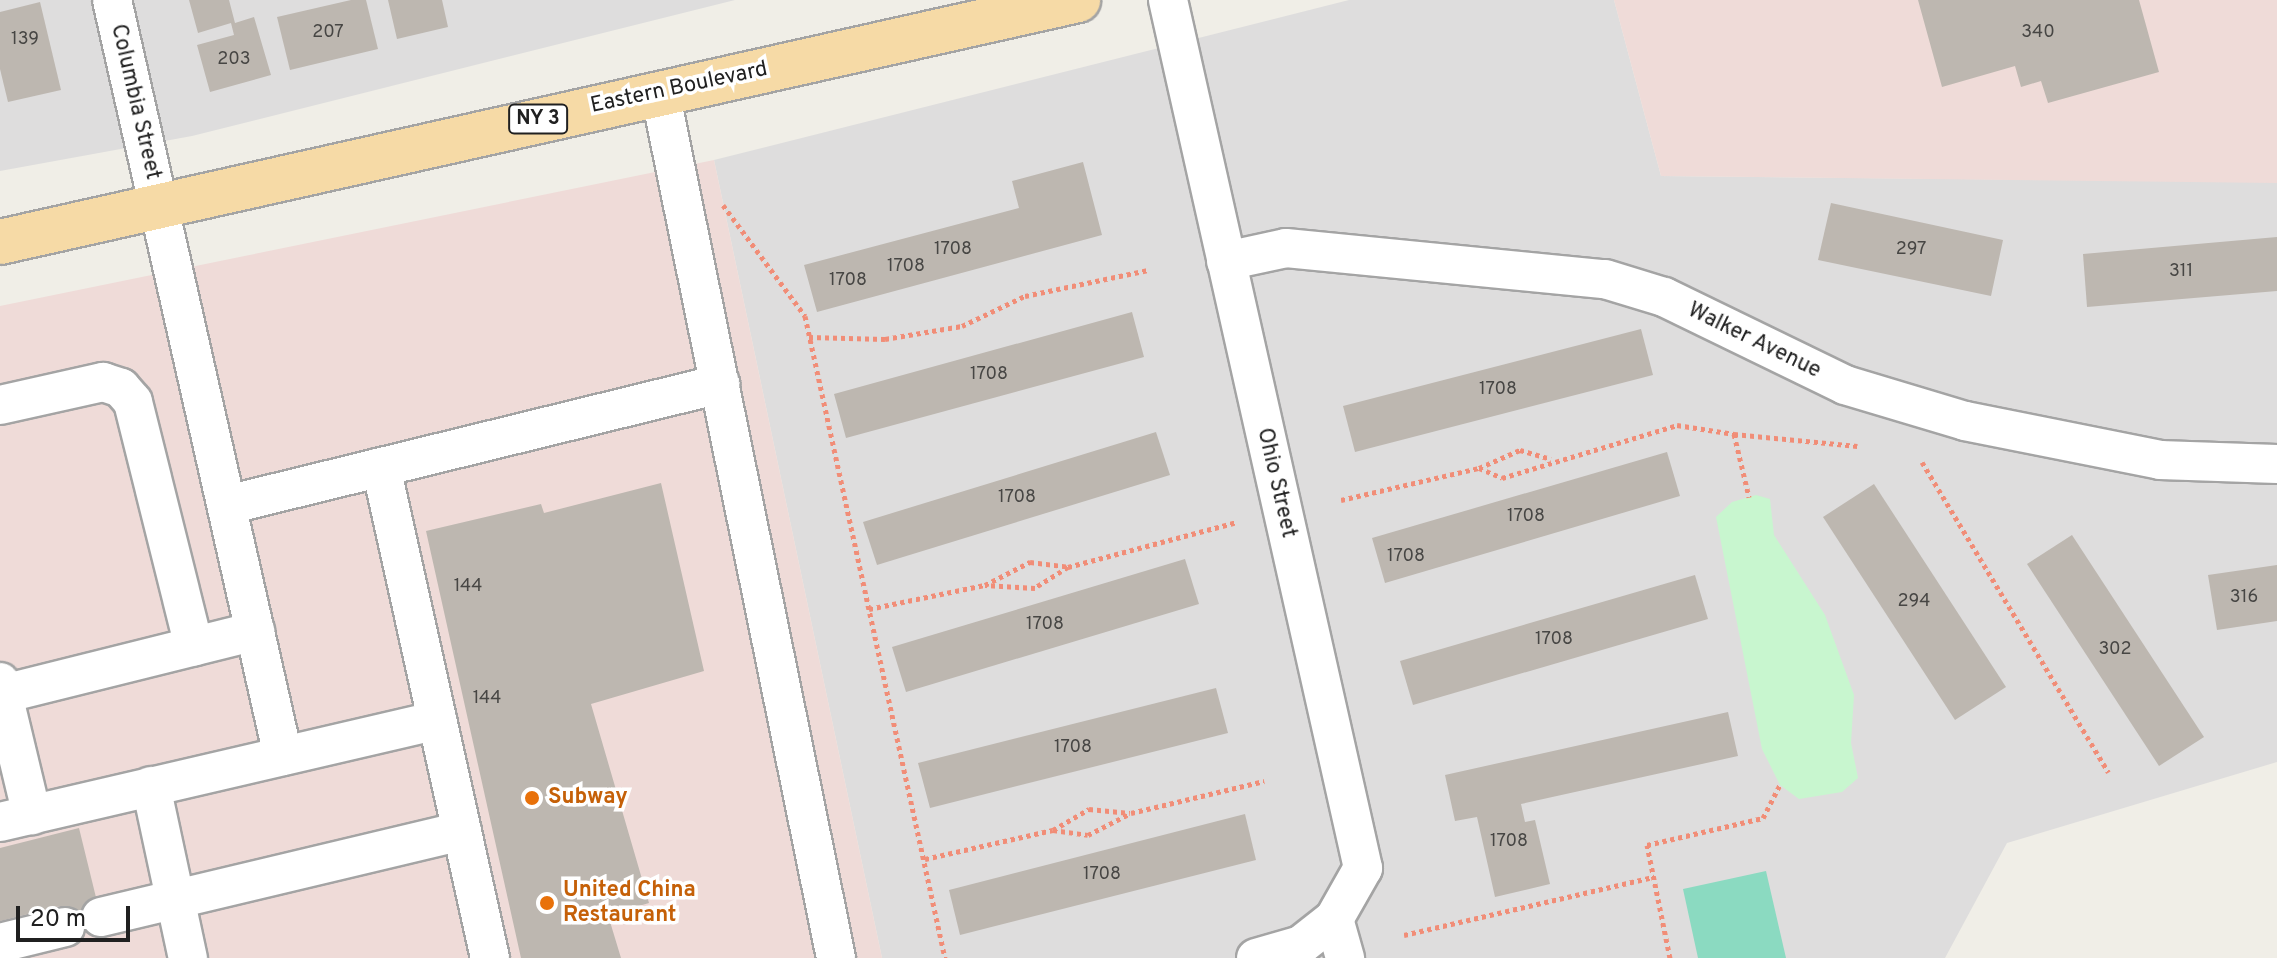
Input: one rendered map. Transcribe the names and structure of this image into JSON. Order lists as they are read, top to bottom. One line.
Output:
{"streets":{"main road":["Eastern Boulevard","NY 3"],"street":["Columbia Street","Walker Avenue","Ohio Street"]},"crossings":[["Eastern Boulevard","Columbia Street"],["Walker Avenue","Ohio Street"]],"places":["Subway","United China Restaurant"],"house_numbers":["207","340","139","203","1708","297","1708","311","1708","1708","1708","1708","1708","1708","144","316","294","1708","1708","302","144","1708","1708","1708"],"scale_bar":"20 m"}
